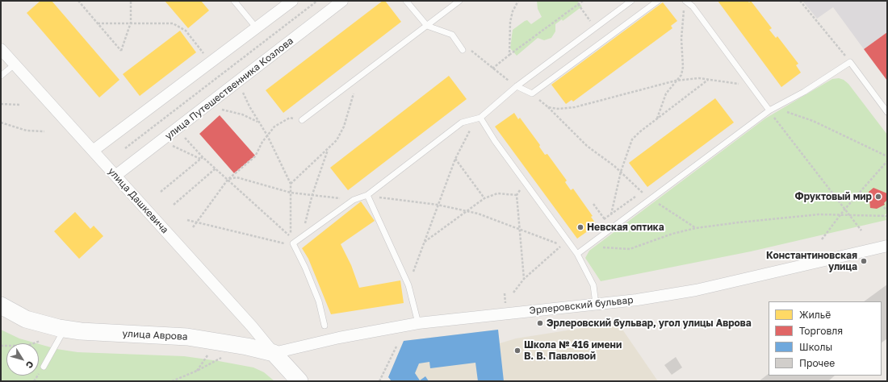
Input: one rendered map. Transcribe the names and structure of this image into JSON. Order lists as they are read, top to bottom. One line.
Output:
{"streets":{"street":["улица Путешественника Козлова","улица Дашкевича","Эрлеровский бульвар","улица Аврова"]},"crossings":[["улица Путешественника Козлова","улица Дашкевича"],["улица Дашкевича","Эрлеровский бульвар"],["улица Дашкевича","улица Аврова"],["Эрлеровский бульвар","улица Аврова"]],"places":["Фруктовый мир","Невская оптика","Константиновская улица","Эрлеровский бульвар, угол улицы Аврова","Школа № 416 имени В. В. Павловой"],"legend":["Жильё","Торговля","Школы","Прочее"],"north":"bottom right"}
